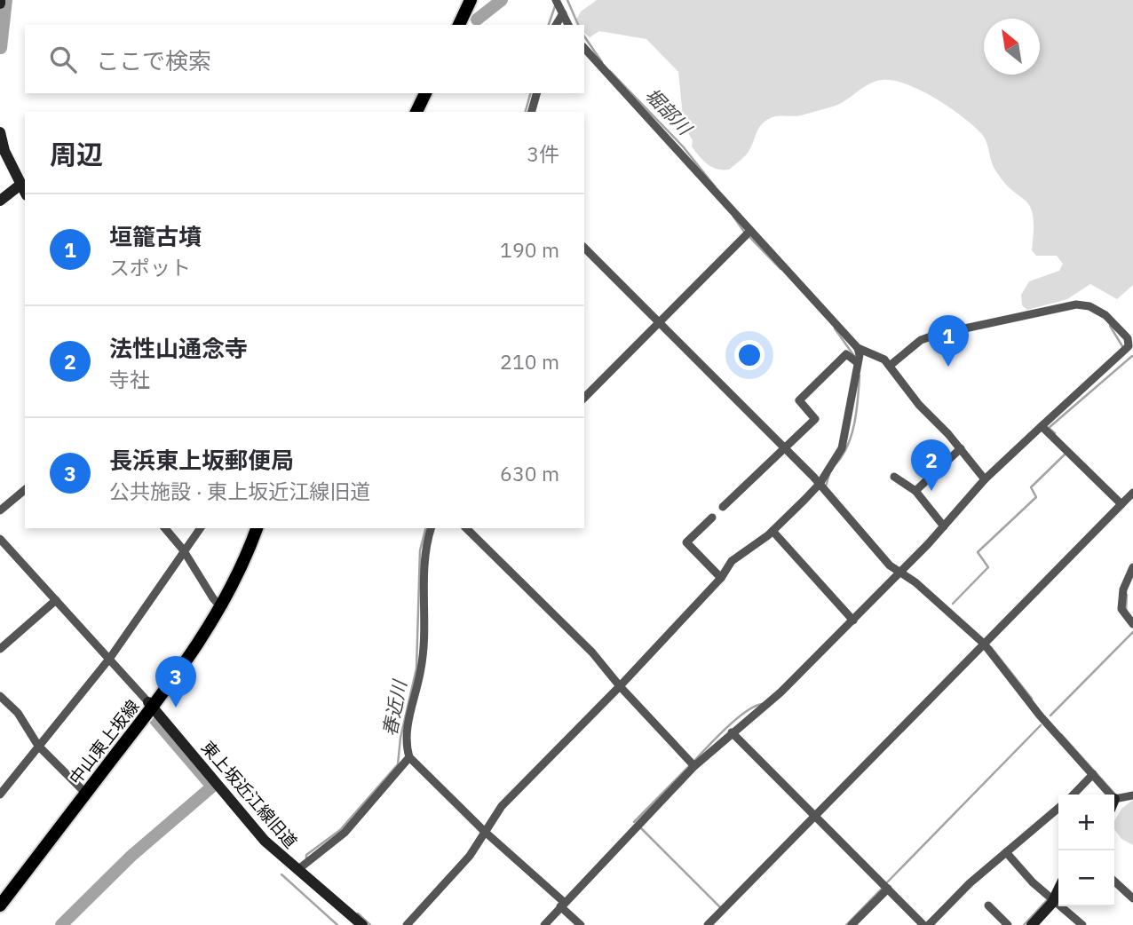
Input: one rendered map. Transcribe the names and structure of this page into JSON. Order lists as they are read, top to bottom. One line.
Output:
{"streets":{"main road":["中山東上坂線"],"street":["東上坂近江線旧道"]},"crossings":[["中山東上坂線","東上坂近江線旧道"]],"water":["堀部川","春近川"],"north":"top left","page":{"search":"ここで検索","heading":["周辺","3件"],"list":[{"mark":"1","name":"垣籠古墳","note":"スポット","value":"190 m"},{"mark":"2","name":"法性山通念寺","note":"寺社","value":"210 m"},{"mark":"3","name":"長浜東上坂郵便局","note":"公共施設 · 東上坂近江線旧道","value":"630 m"}],"pins":["1","2","3"],"map_buttons":["+","−"]}}
